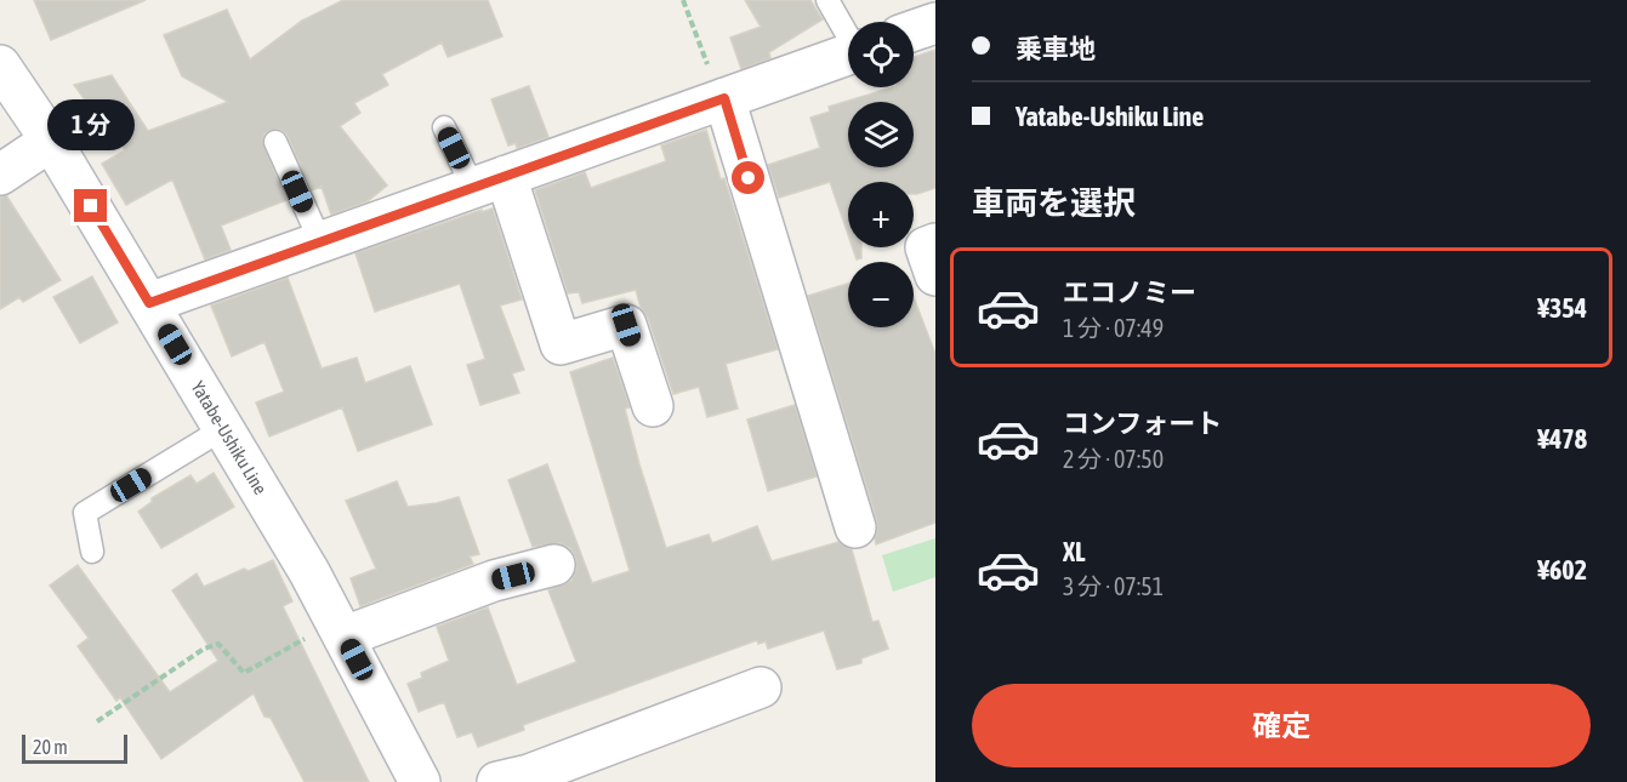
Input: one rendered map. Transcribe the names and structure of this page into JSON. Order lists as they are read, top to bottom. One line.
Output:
{"streets":{"street":["Yatabe-Ushiku Line"]},"scale_bar":"20 m","page":{"banner":["乗車地","Yatabe-Ushiku Line"],"map_buttons":["+","−"],"bubble":"1 分","heading":"車両を選択","list":[{"name":"エコノミー","note":"1 分 · 07:49","value":"¥354"},{"name":"コンフォート","note":"2 分 · 07:50","value":"¥478"},{"name":"XL","note":"3 分 · 07:51","value":"¥602"}],"buttons":"確定","scale":"20 m"}}
